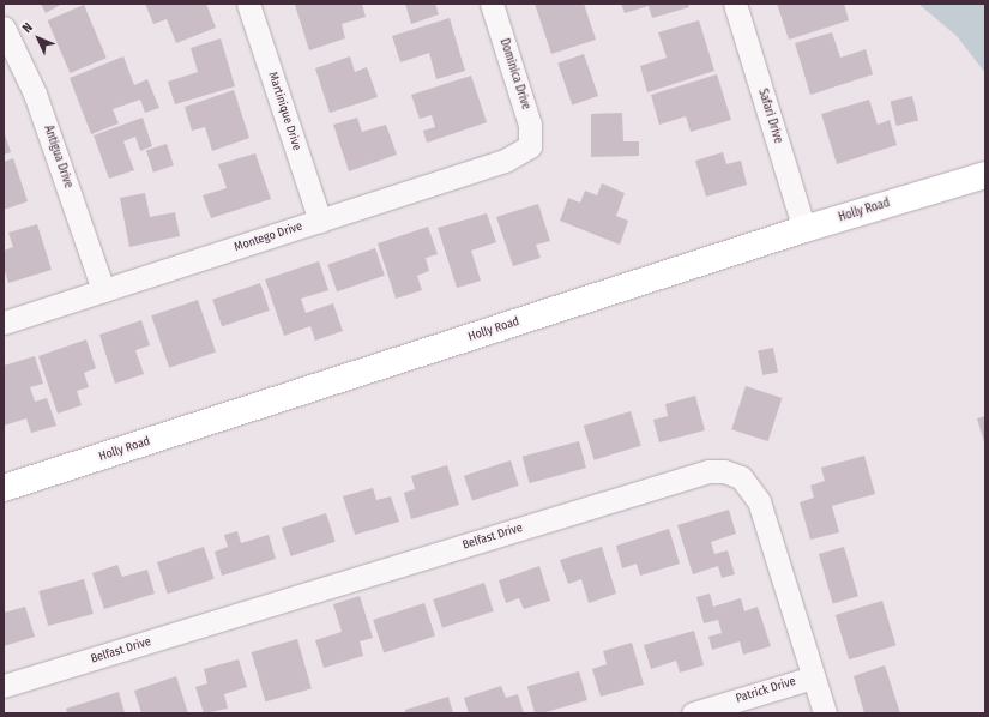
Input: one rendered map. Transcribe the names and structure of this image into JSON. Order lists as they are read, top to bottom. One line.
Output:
{"streets":{"main road":["Holly Road"],"street":["Dominica Drive","Martinique Drive","Safari Drive","Antigua Drive","Montego Drive","Belfast Drive","Patrick Drive"]},"crossings":[["Dominica Drive","Montego Drive"],["Martinique Drive","Montego Drive"],["Safari Drive","Holly Road"],["Antigua Drive","Montego Drive"],["Belfast Drive","Patrick Drive"]],"north":"top left"}
